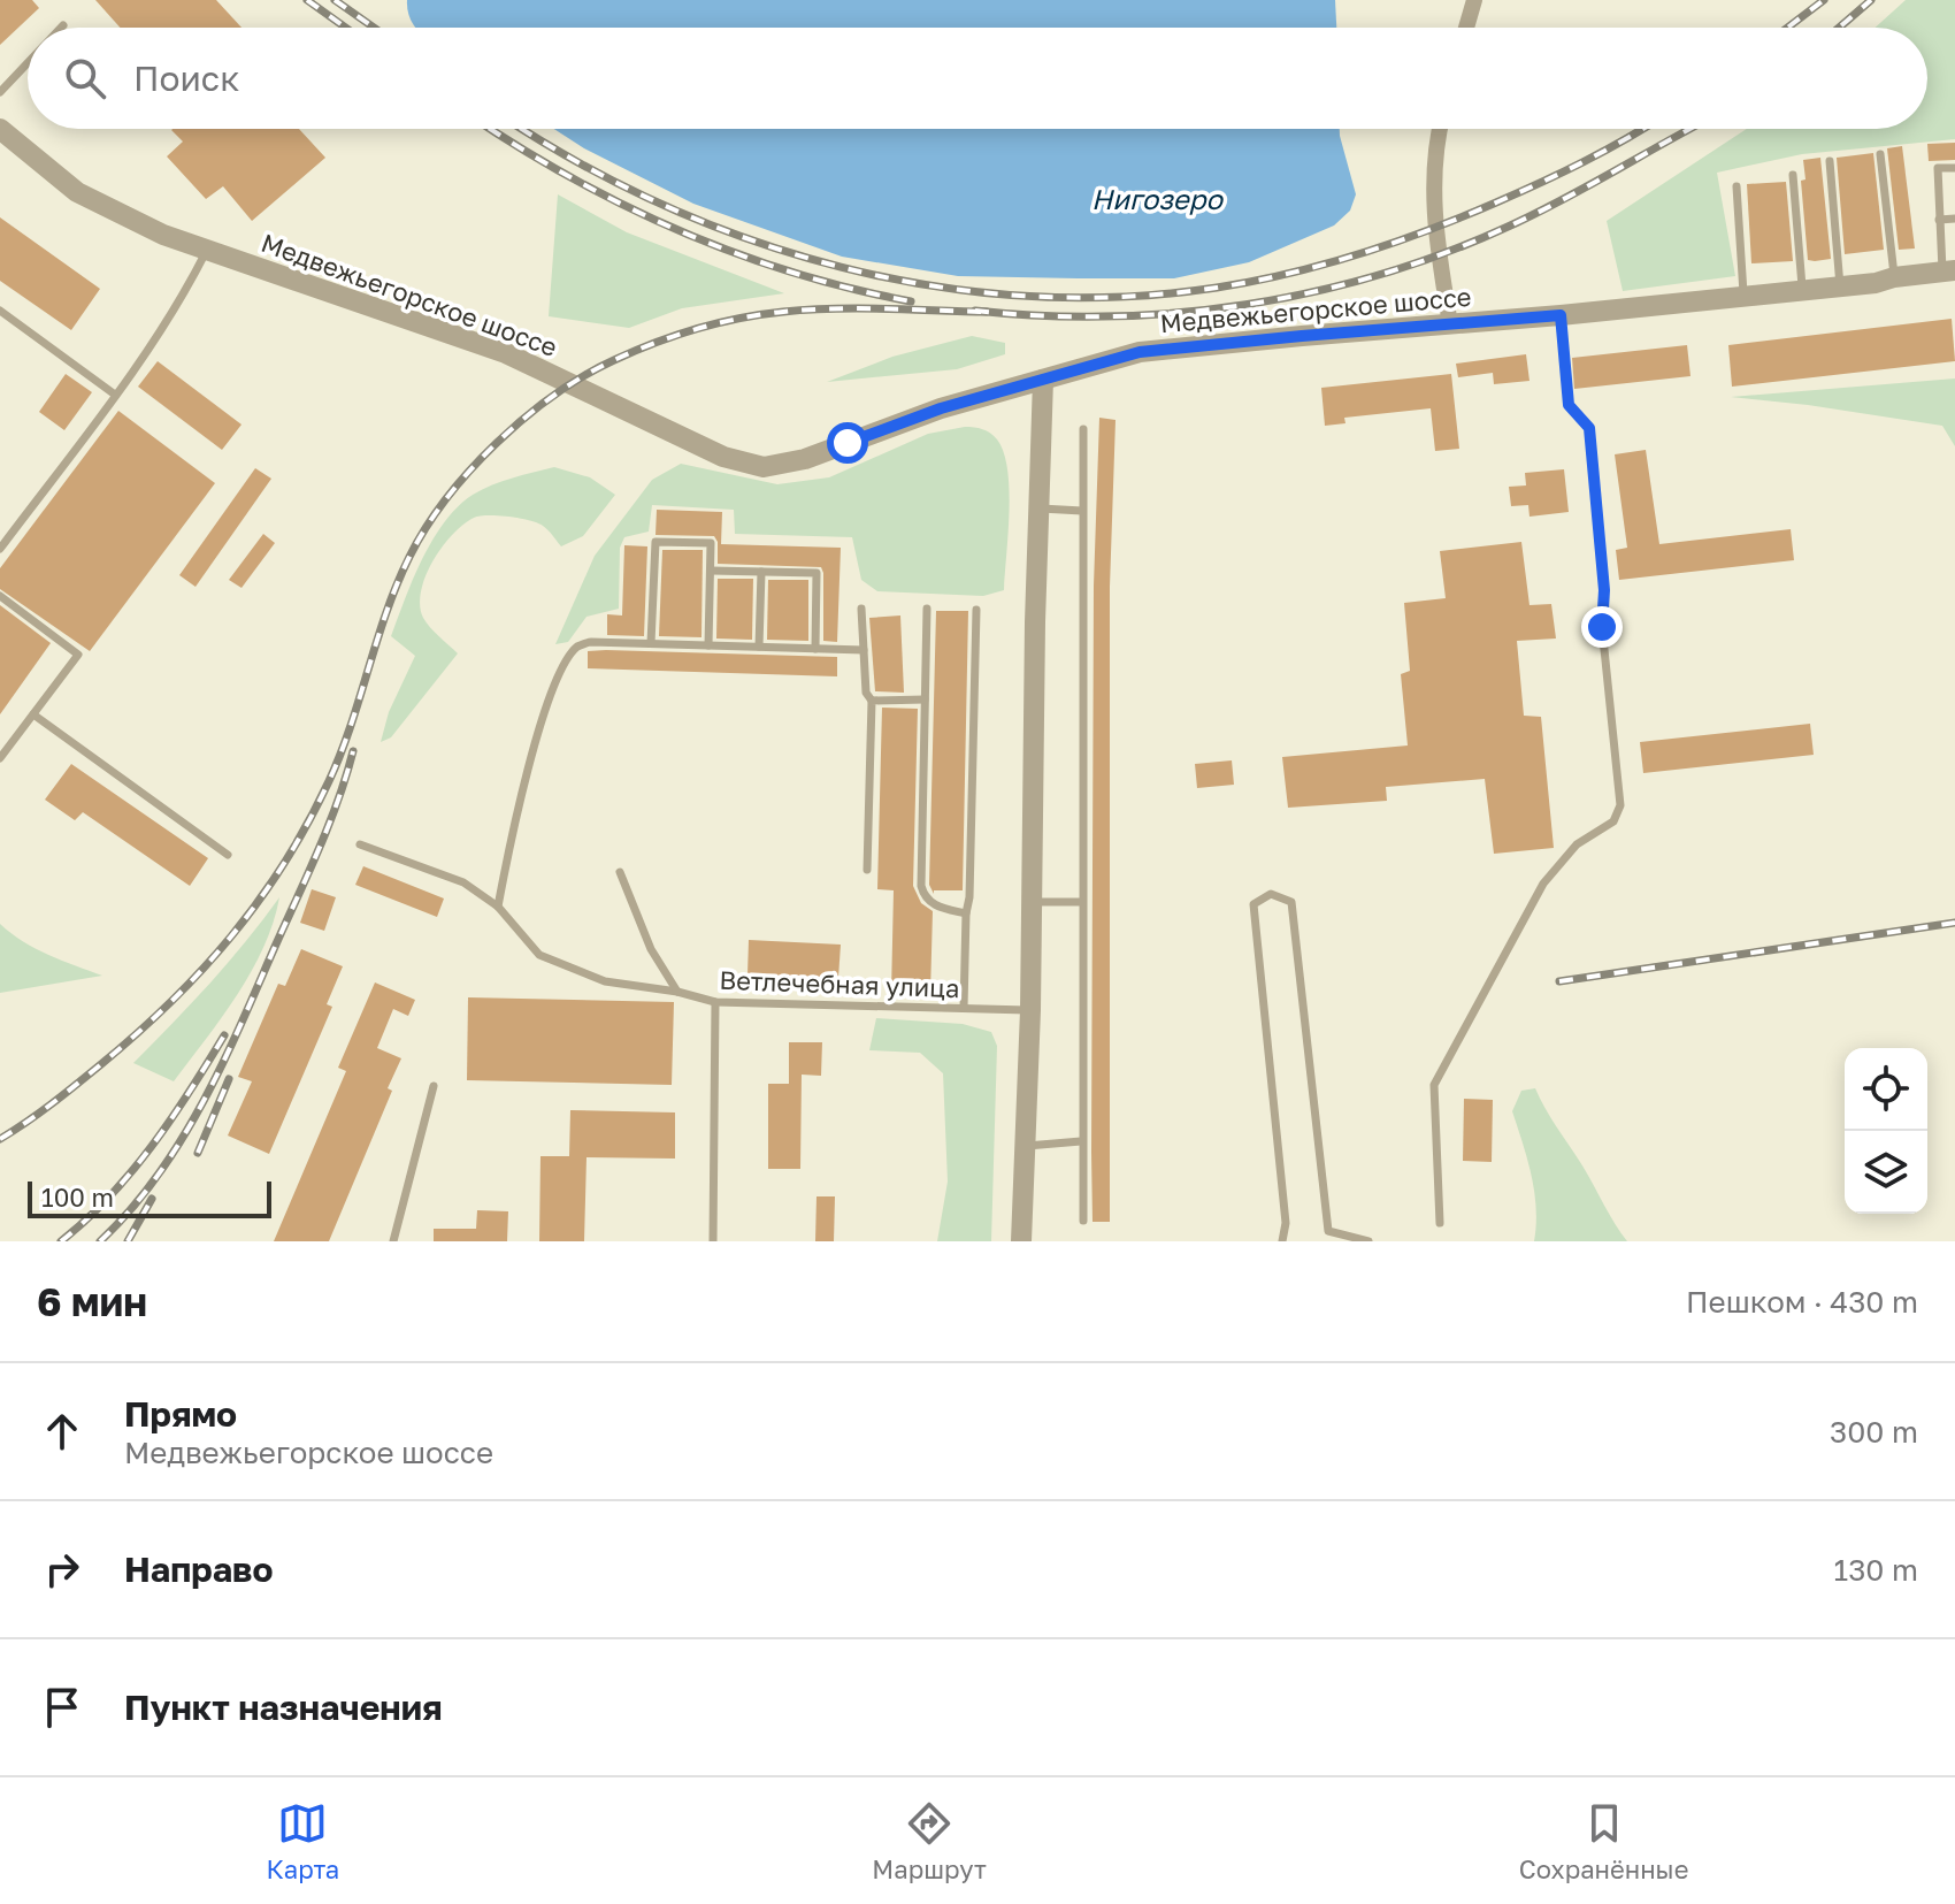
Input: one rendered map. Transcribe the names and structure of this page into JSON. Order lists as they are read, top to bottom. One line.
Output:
{"streets":{"street":["Медвежьегорское шоссе"],"lane":["Ветлечебная улица"]},"water":["Нигозеро"],"scale_bar":"100 m","page":{"search":"Поиск","scale":"100 m","heading":["6 мин","Пешком · 430 m"],"list":[["Прямо","Медвежьегорское шоссе","300 m"],["Направо","130 m"],"Пункт назначения"],"nav":["Карта","Маршрут","Сохранённые"]}}
